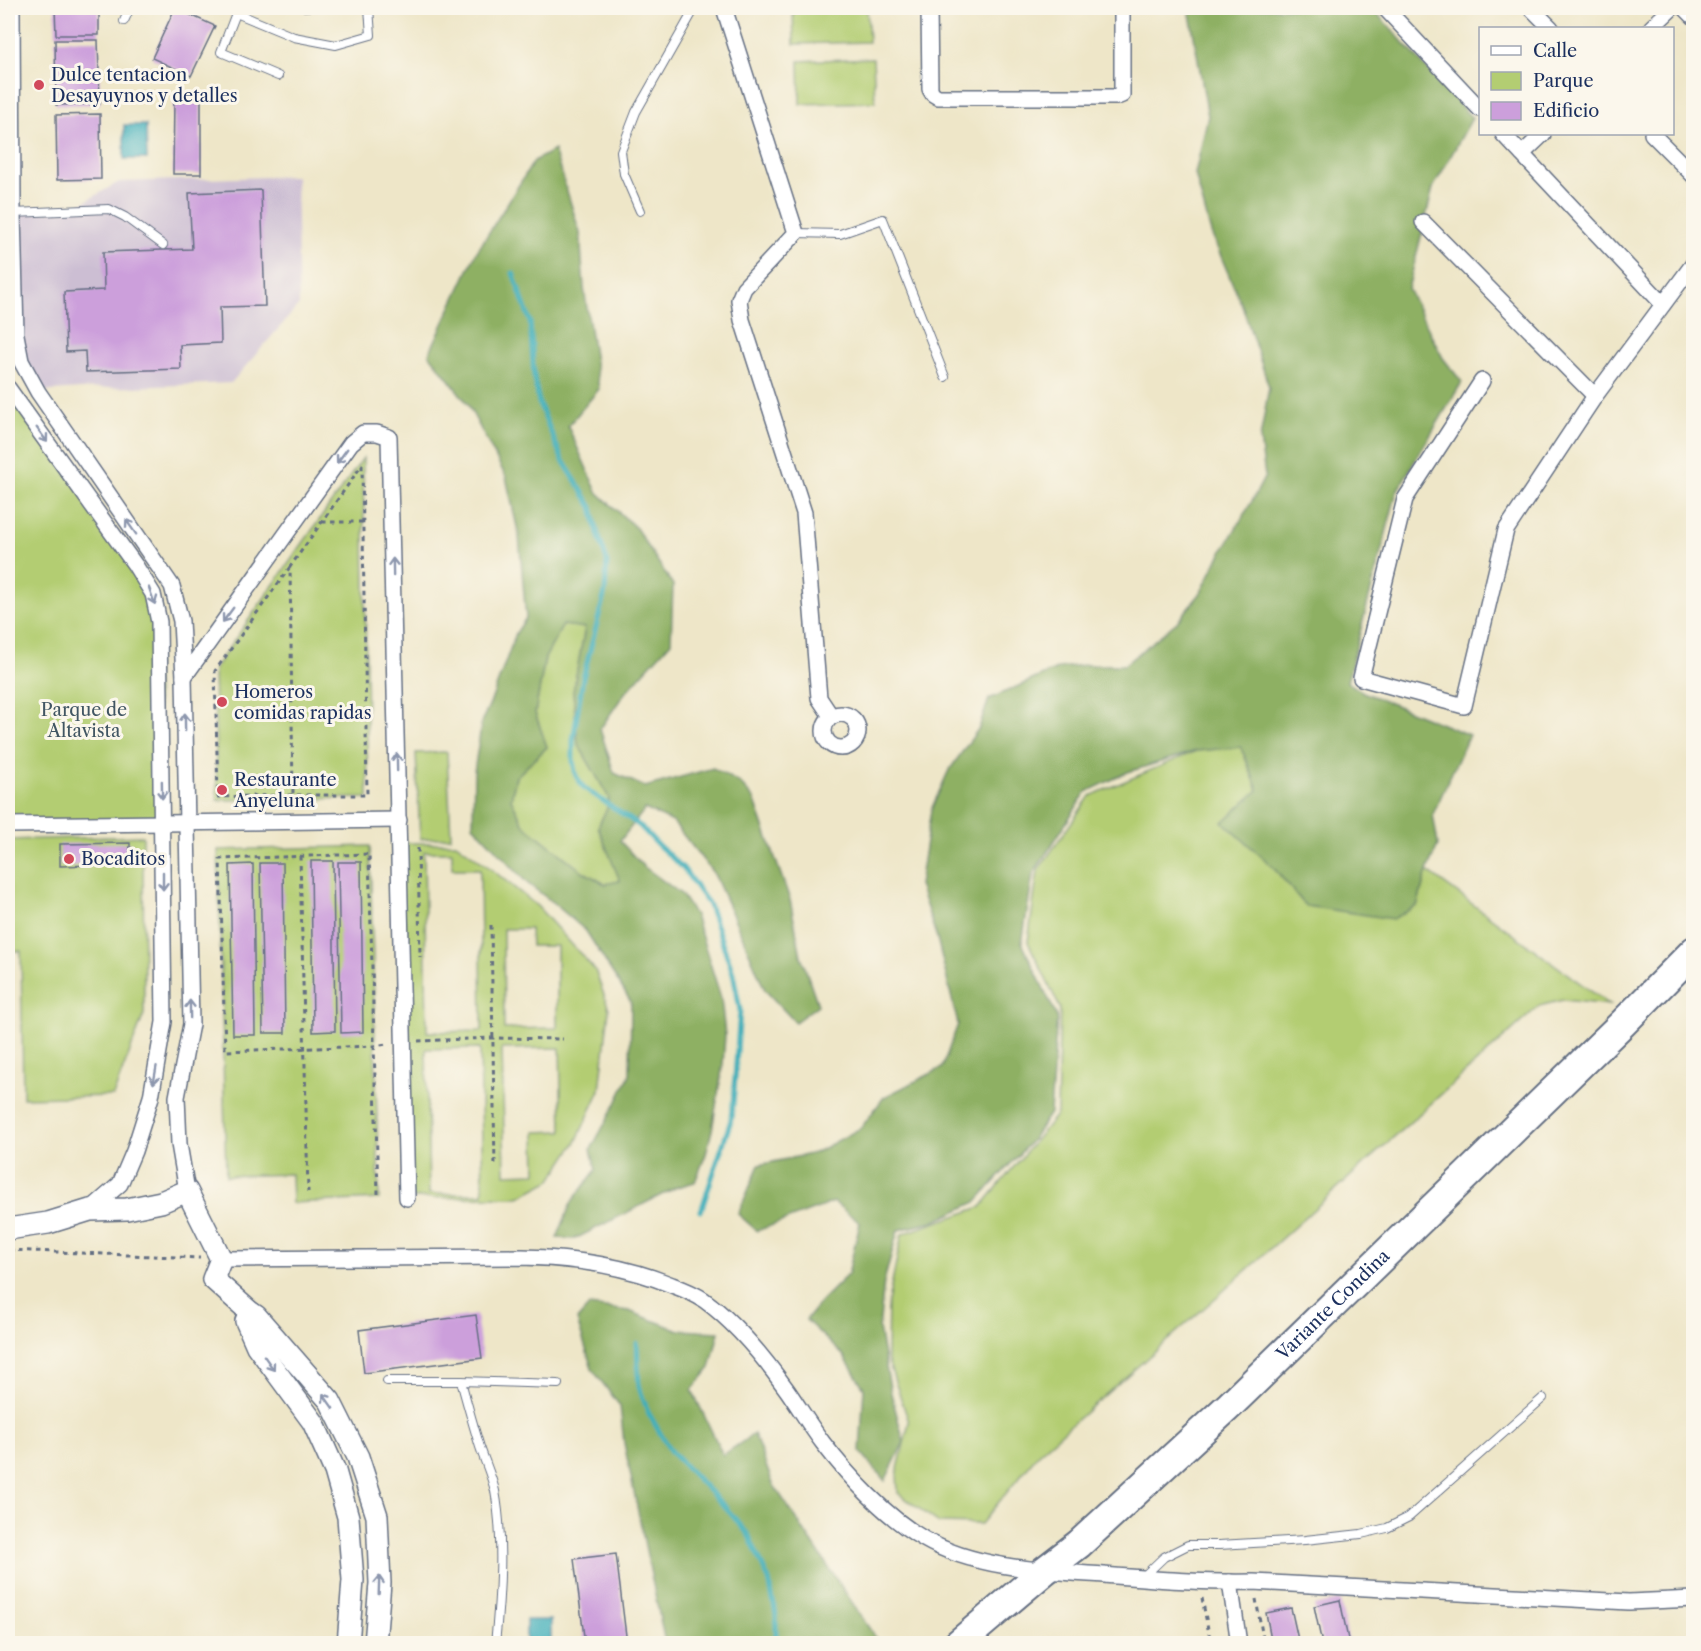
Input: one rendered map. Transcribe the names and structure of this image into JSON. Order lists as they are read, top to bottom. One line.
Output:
{"streets":{"highway":["Variante Condina"]},"parks":["Parque de Altavista"],"places":["Dulce tentacion Desayuynos y detalles","Homeros comidas rapidas","Restaurante Anyeluna","Bocaditos"],"legend":["Calle","Parque","Edificio"]}
